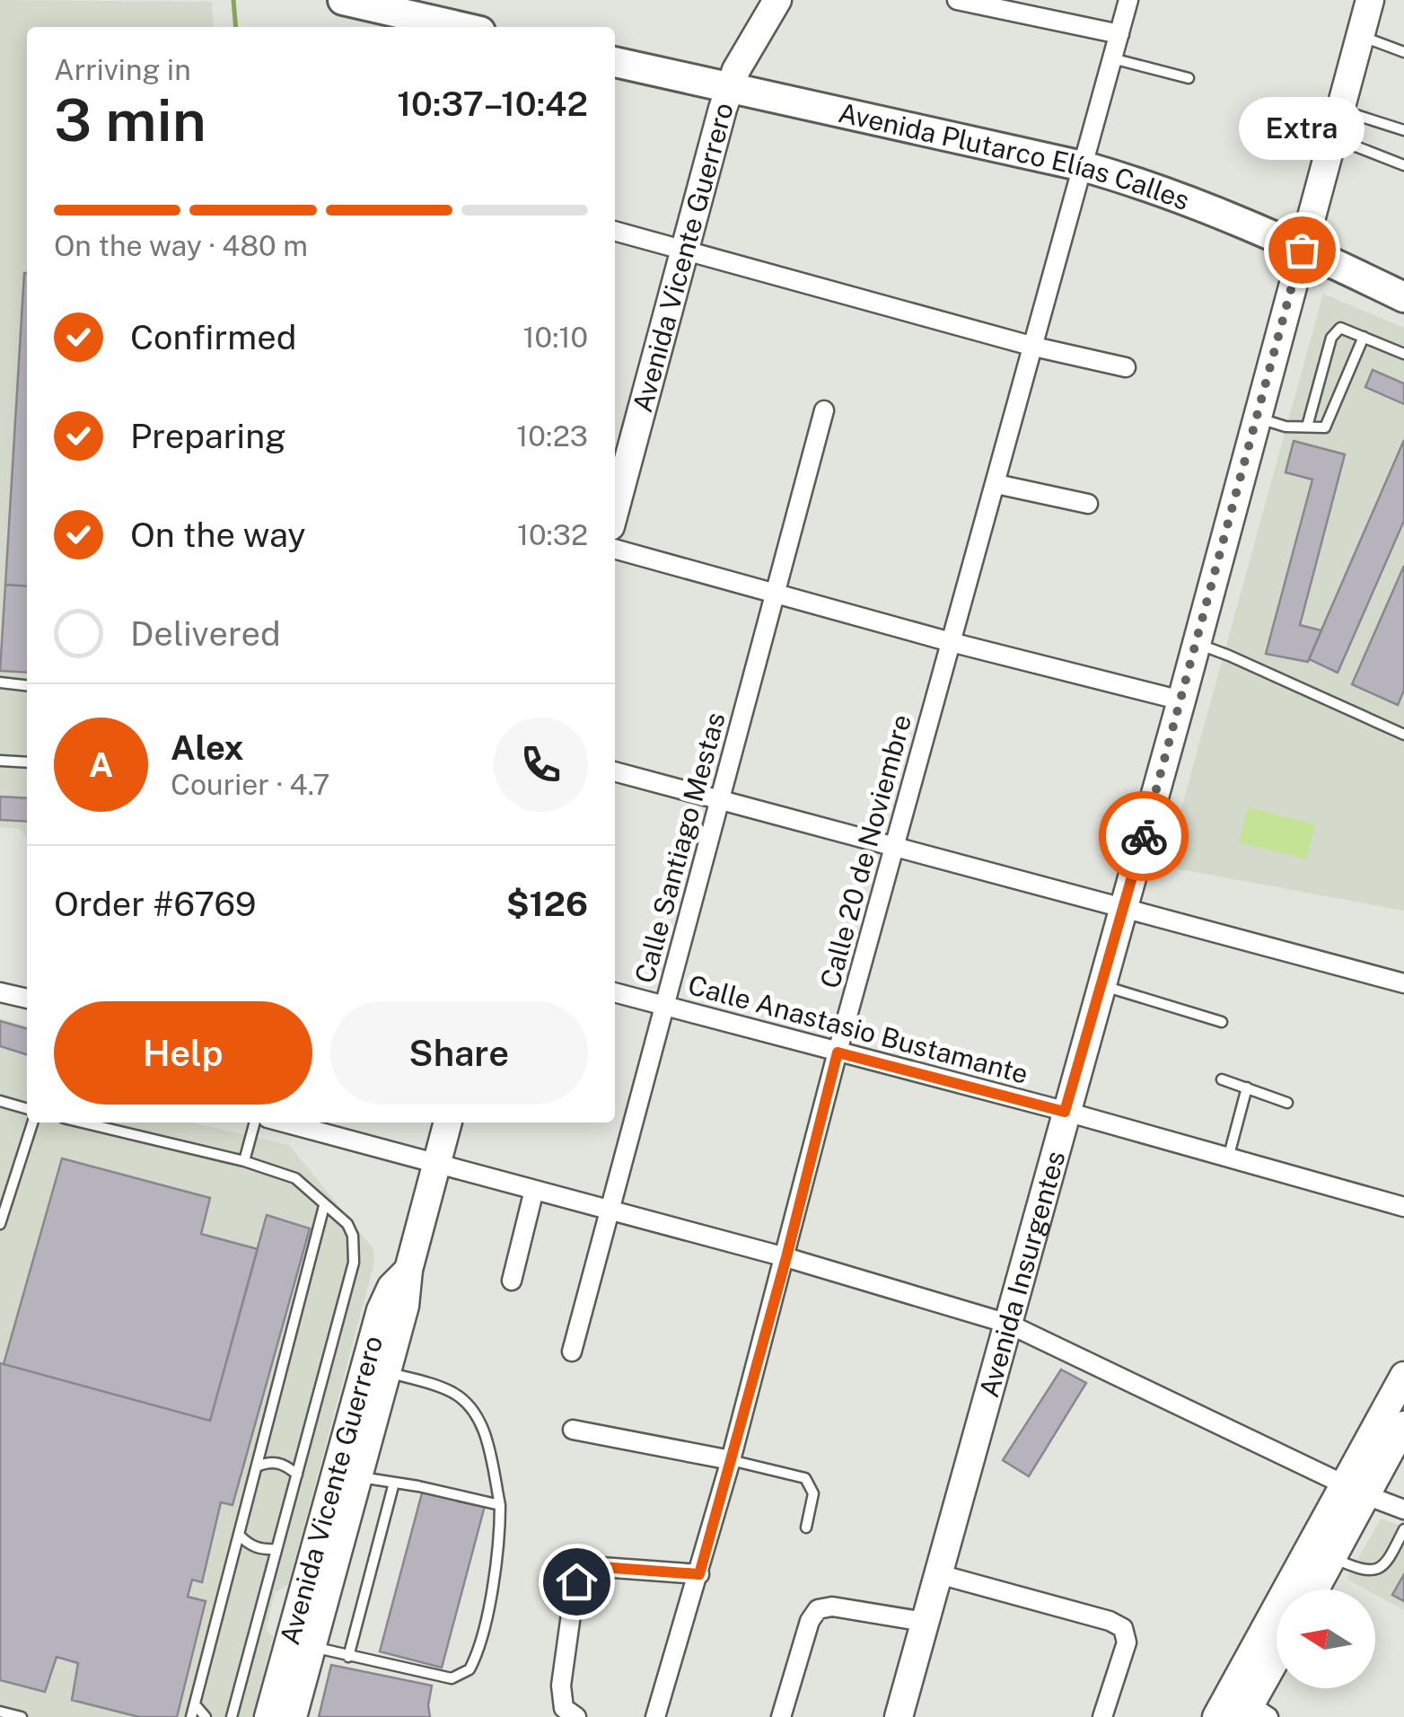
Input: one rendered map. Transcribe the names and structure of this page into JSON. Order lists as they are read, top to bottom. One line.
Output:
{"streets":{"main road":["Avenida Plutarco Elías Calles"],"street":["Avenida Vicente Guerrero","Calle Santiago Mestas","Calle 20 de Noviembre","Calle Anastasio Bustamante","Avenida Insurgentes"]},"crossings":[["Avenida Plutarco Elías Calles","Avenida Vicente Guerrero"],["Avenida Plutarco Elías Calles","Calle 20 de Noviembre"],["Avenida Plutarco Elías Calles","Avenida Insurgentes"],["Calle Santiago Mestas","Calle Anastasio Bustamante"],["Calle 20 de Noviembre","Calle Anastasio Bustamante"],["Calle Anastasio Bustamante","Avenida Insurgentes"]],"places":["Extra"],"north":"left","page":{"heading":["3 min","Arriving in","10:37–10:42"],"panel":["Alex","Courier · 4.7","Order #6769","$126"],"bubble":"Extra","bar":"On the way · 480 m","list":[["Confirmed","10:10"],["Preparing","10:23"],["On the way","10:32"],"Delivered"],"round":"A","buttons":["Help","Share"]}}
